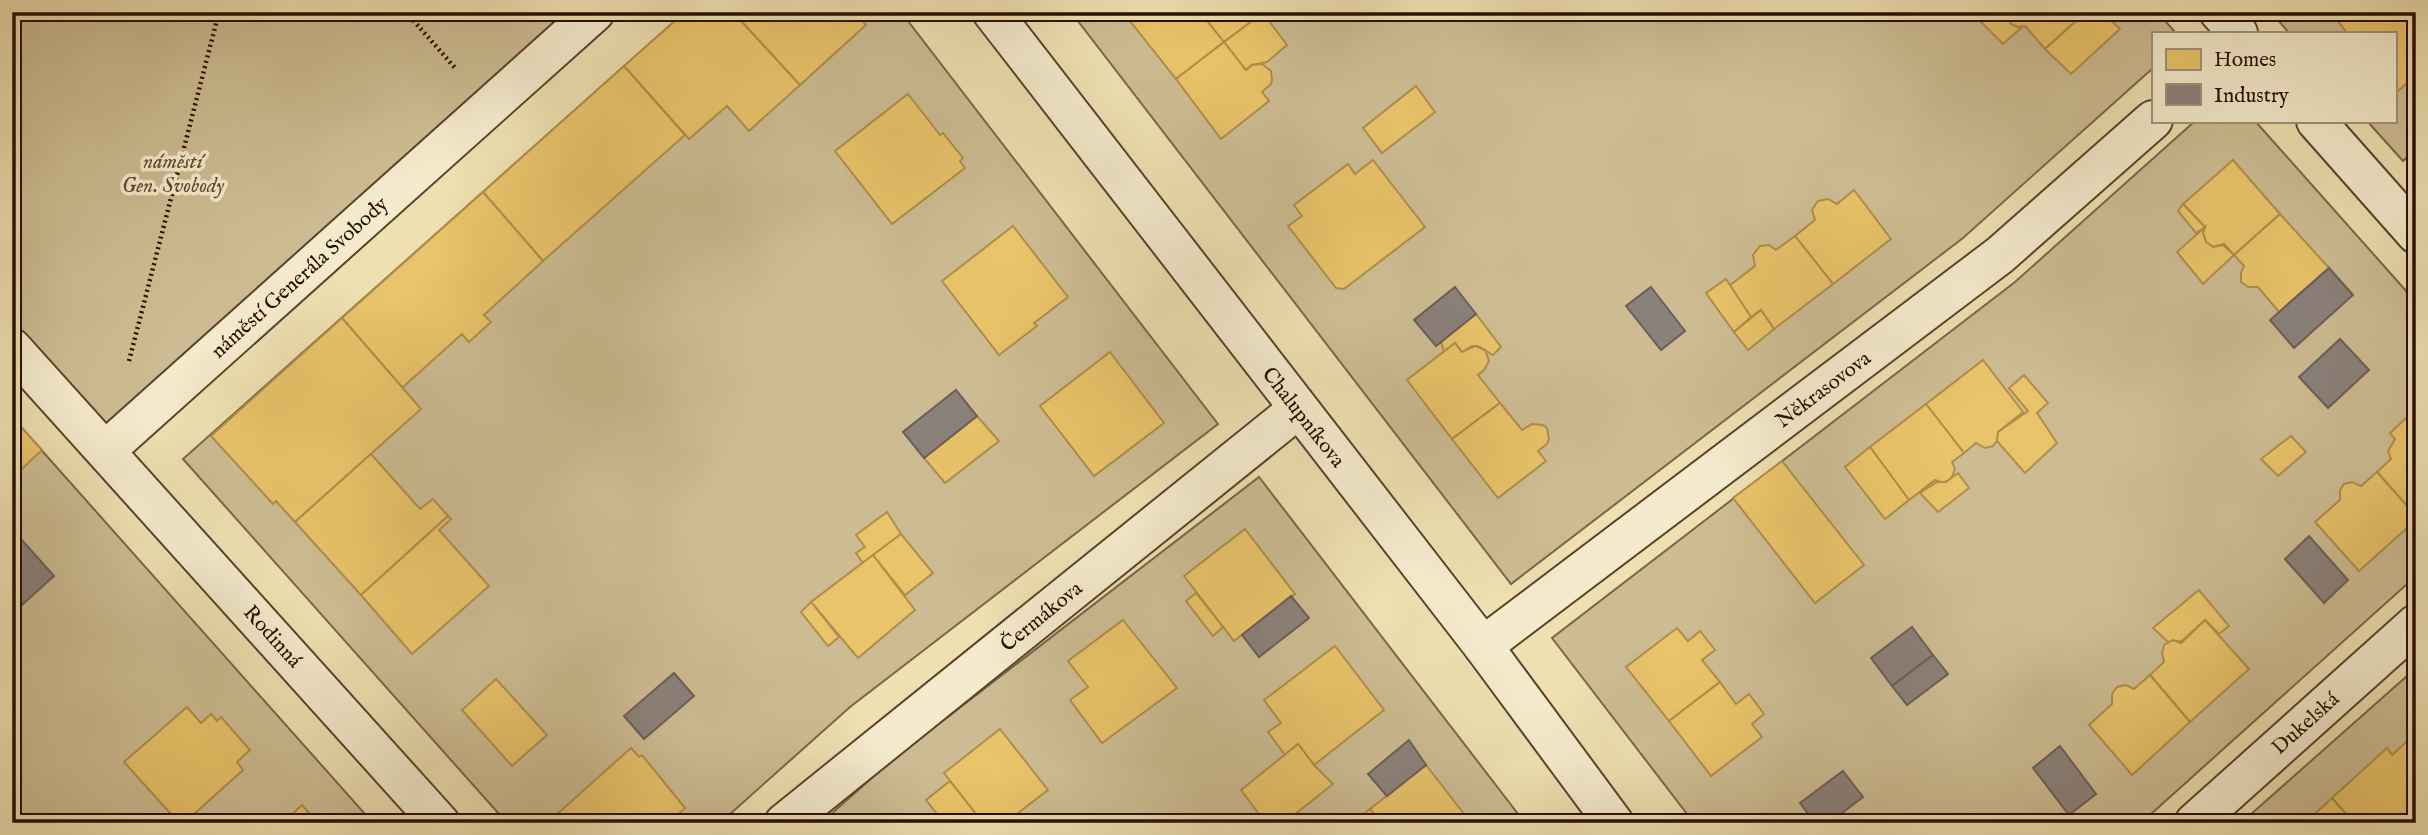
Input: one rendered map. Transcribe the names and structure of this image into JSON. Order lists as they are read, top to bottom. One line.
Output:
{"streets":{"street":["náměstí Generála Svobody","Někrasovova","Chalupníkova","Čermákova","Rodinná","Dukelská"]},"crossings":[["náměstí Generála Svobody","Rodinná"],["Někrasovova","Chalupníkova"],["Chalupníkova","Čermákova"]],"parks":["náměstí Gen. Svobody"],"legend":["Homes","Industry"]}
